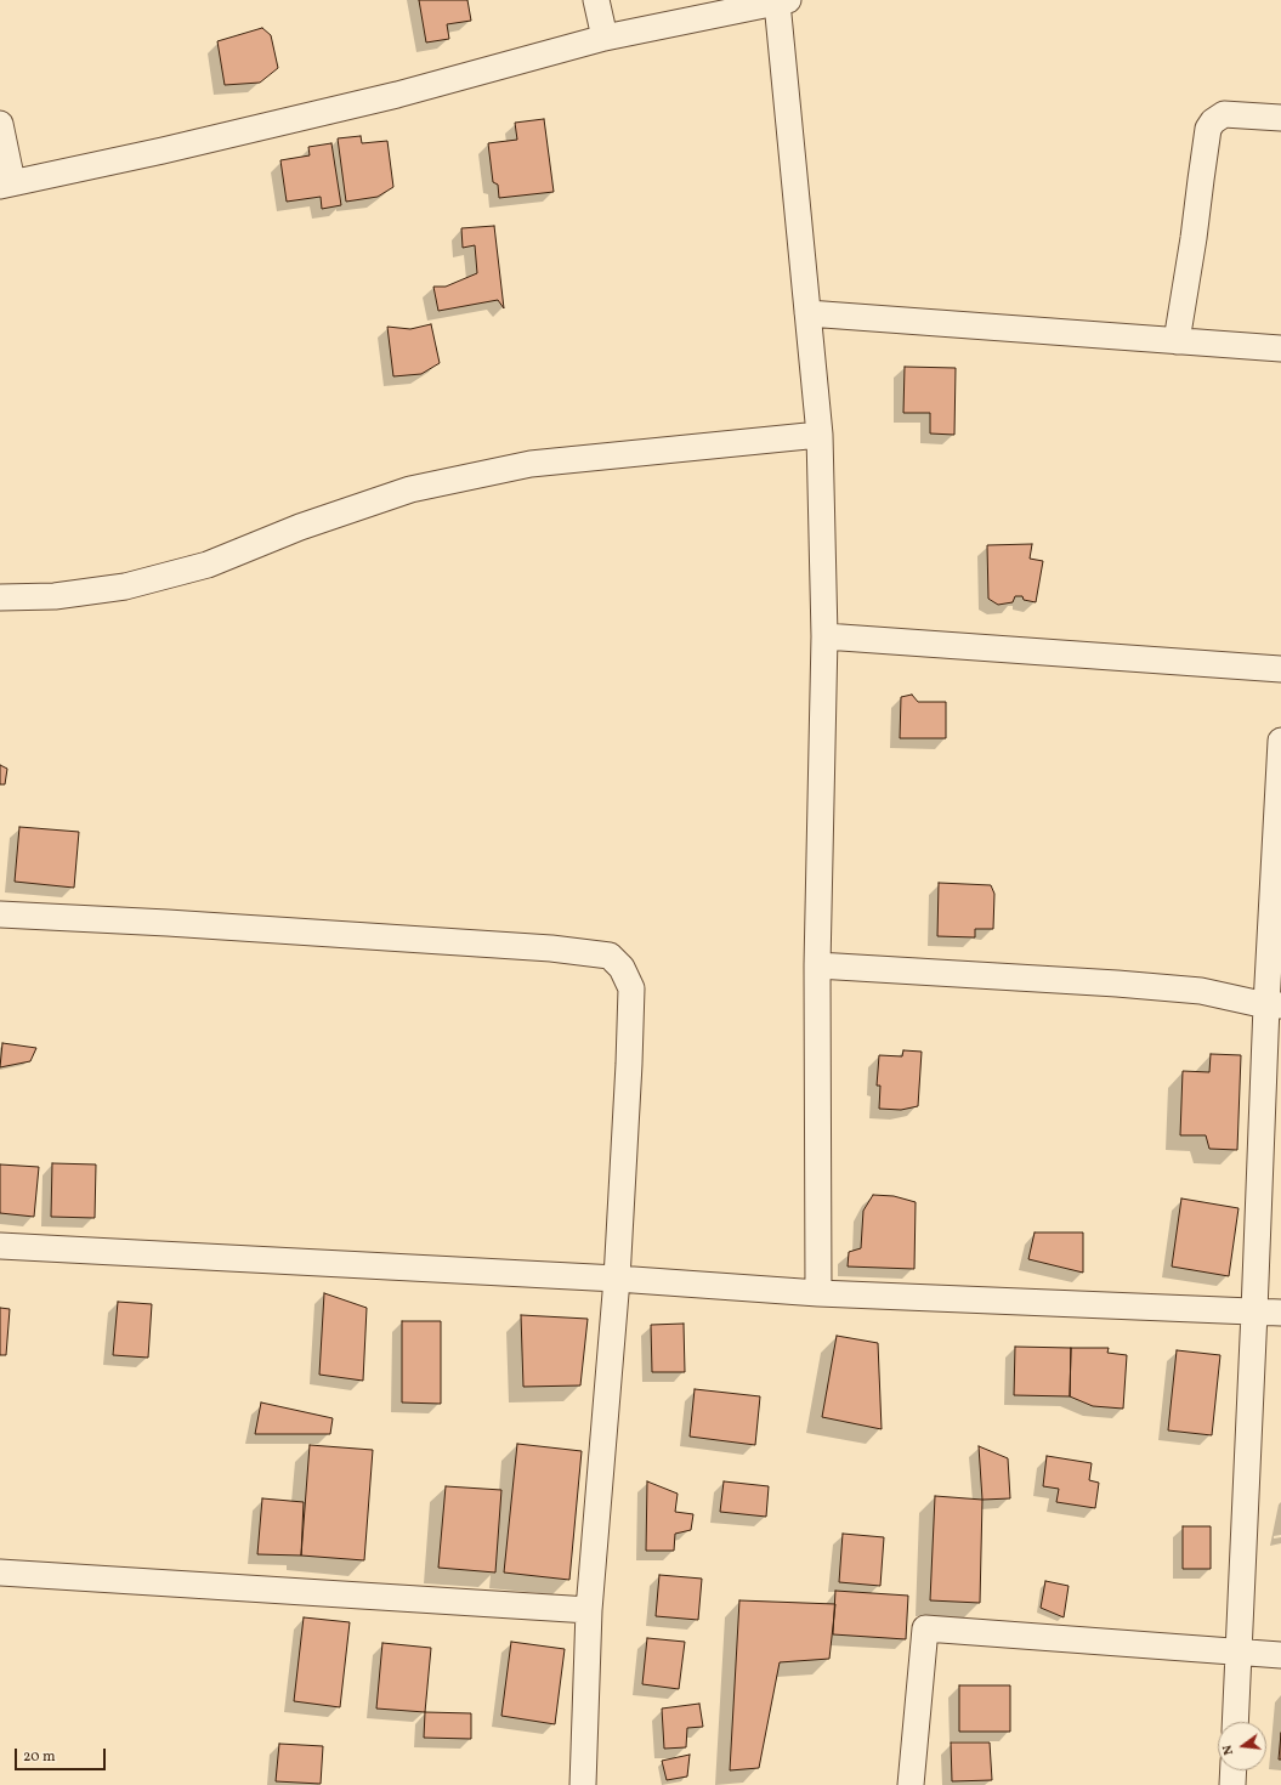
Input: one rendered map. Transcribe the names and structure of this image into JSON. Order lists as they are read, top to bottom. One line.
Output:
{"scale_bar":"20 m","north":"left"}
